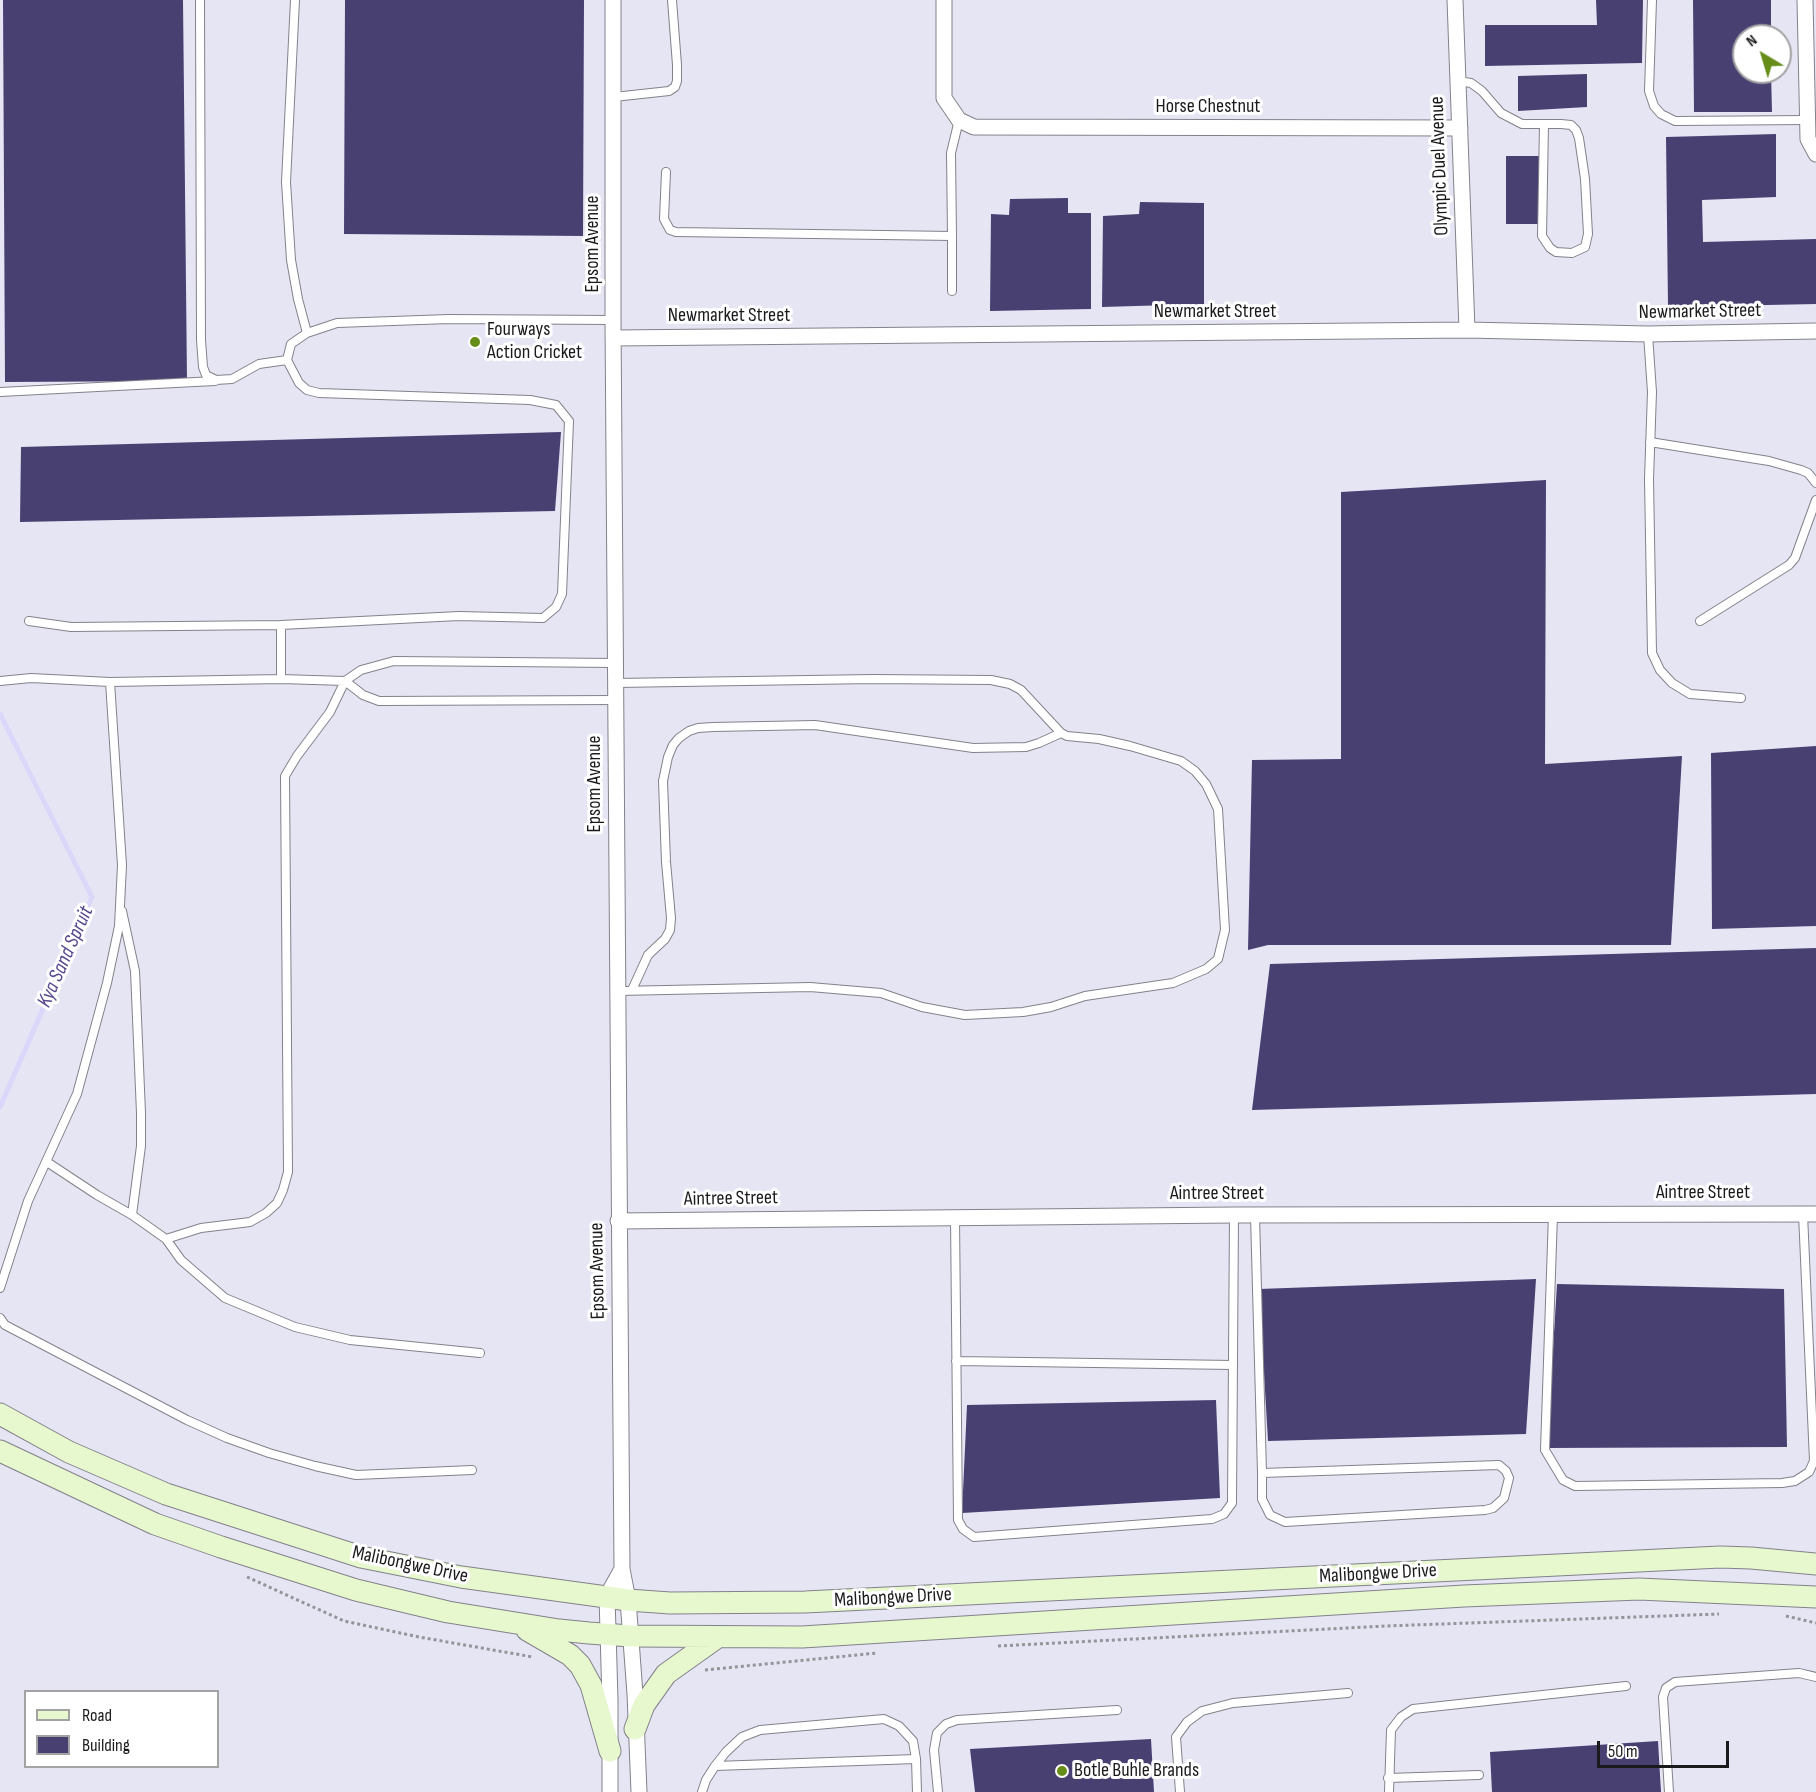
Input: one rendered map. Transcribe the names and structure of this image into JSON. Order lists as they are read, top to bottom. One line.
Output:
{"streets":{"main road":["Malibongwe Drive"],"street":["Horse Chestnut","Olympic Duel Avenue","Epsom Avenue","Newmarket Street","Aintree Street"]},"crossings":[["Horse Chestnut","Olympic Duel Avenue"],["Olympic Duel Avenue","Newmarket Street"],["Epsom Avenue","Newmarket Street"],["Epsom Avenue","Aintree Street"],["Epsom Avenue","Malibongwe Drive"]],"water":["Kya Sand Spruit"],"places":["Fourways Action Cricket","Botle Buhle Brands"],"legend":["Road","Building"],"scale_bar":"50 m","north":"top left"}
